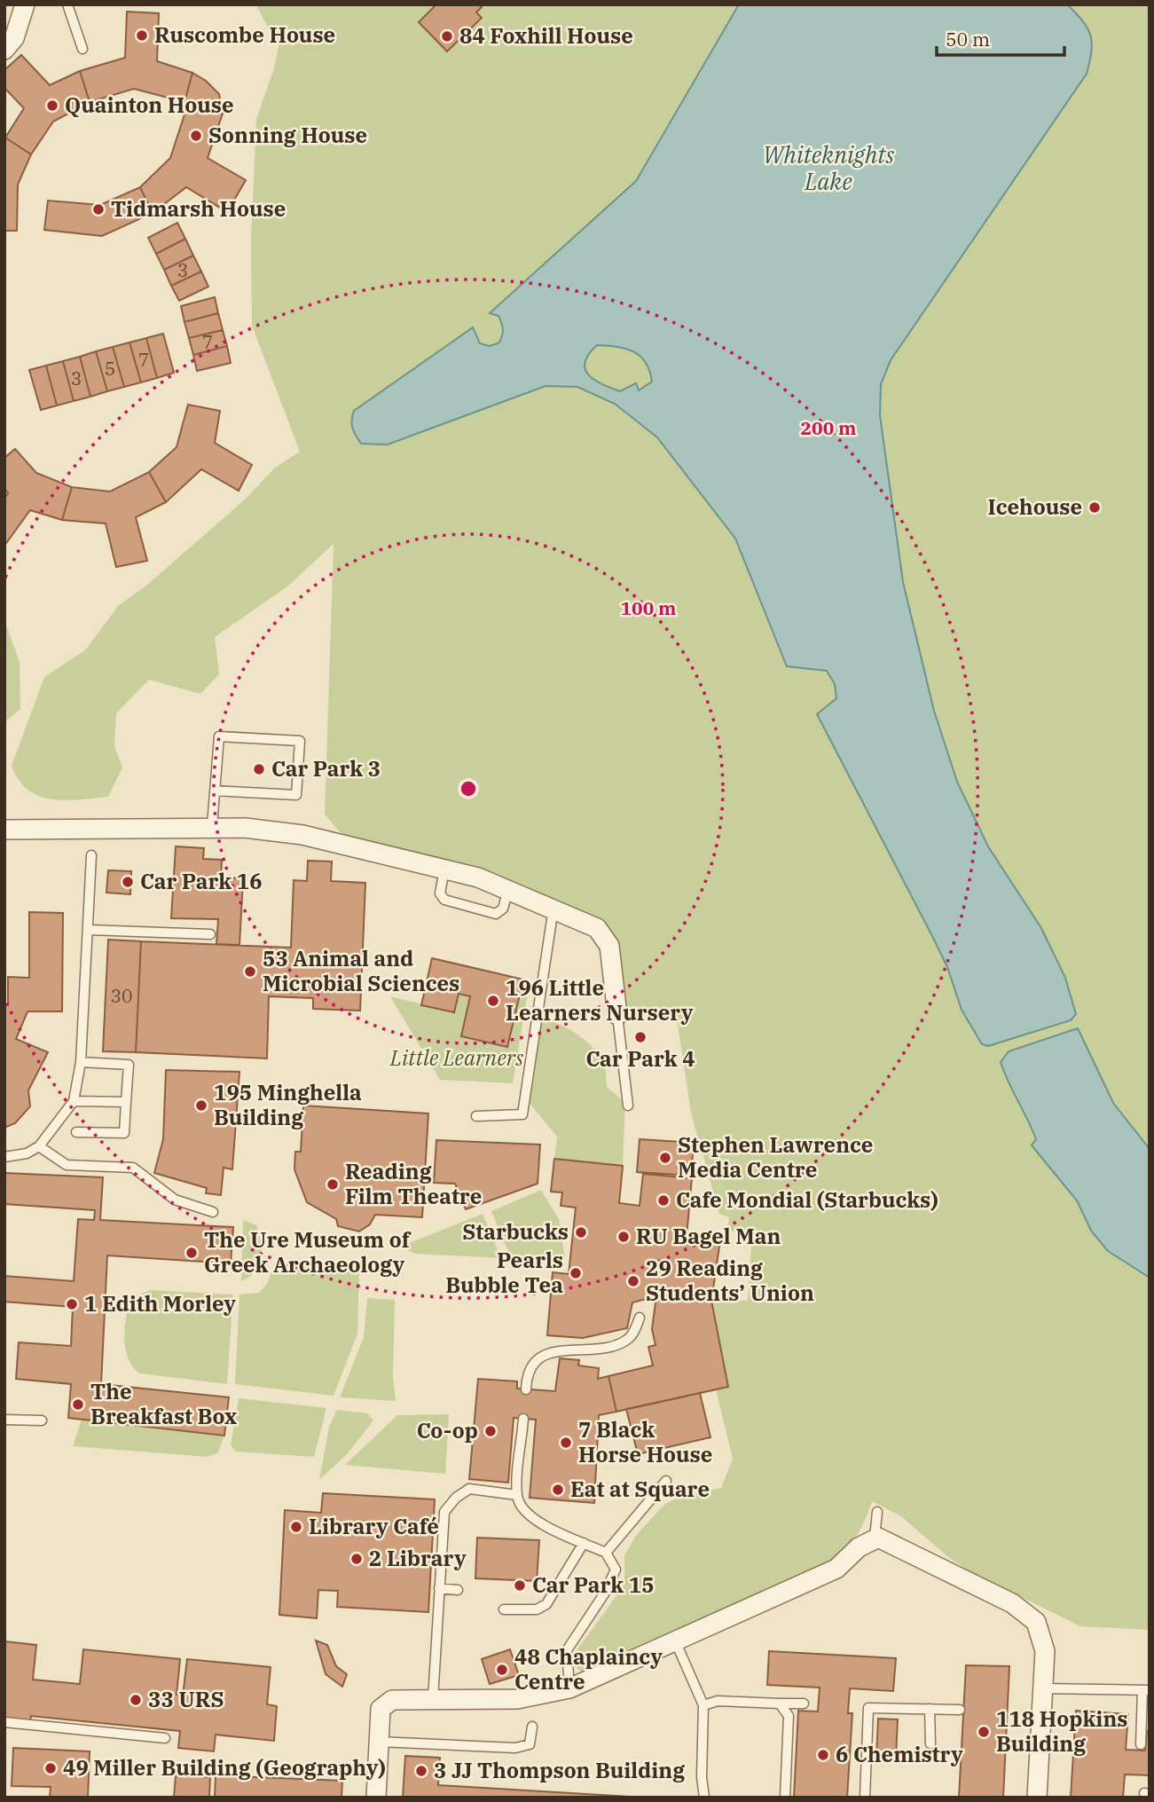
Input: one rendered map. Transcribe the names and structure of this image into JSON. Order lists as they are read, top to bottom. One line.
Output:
{"water":["Whiteknights Lake"],"parks":["Little Learners"],"places":["Ruscombe House","84 Foxhill House","Quainton House","Sonning House","Tidmarsh House","Icehouse","Car Park 3","Car Park 16","53 Animal and Microbial Sciences","196 Little Learners Nursery","Car Park 4","195 Minghella Building","Stephen Lawrence Media Centre","Reading Film Theatre","Cafe Mondial (Starbucks)","Starbucks","RU Bagel Man","The Ure Museum of Greek Archaeology","Pearls Bubble Tea","29 Reading Students’ Union","1 Edith Morley","The Breakfast Box","Co-op","7 Black Horse House","Eat at Square","Library Café","2 Library","Car Park 15","48 Chaplaincy Centre","33 URS","118 Hopkins Building","6 Chemistry","49 Miller Building (Geography)","3 JJ Thompson Building"],"house_numbers":["3","7","7","5","3","30"],"scale_bar":"50 m","rings":["200 m","100 m"]}
